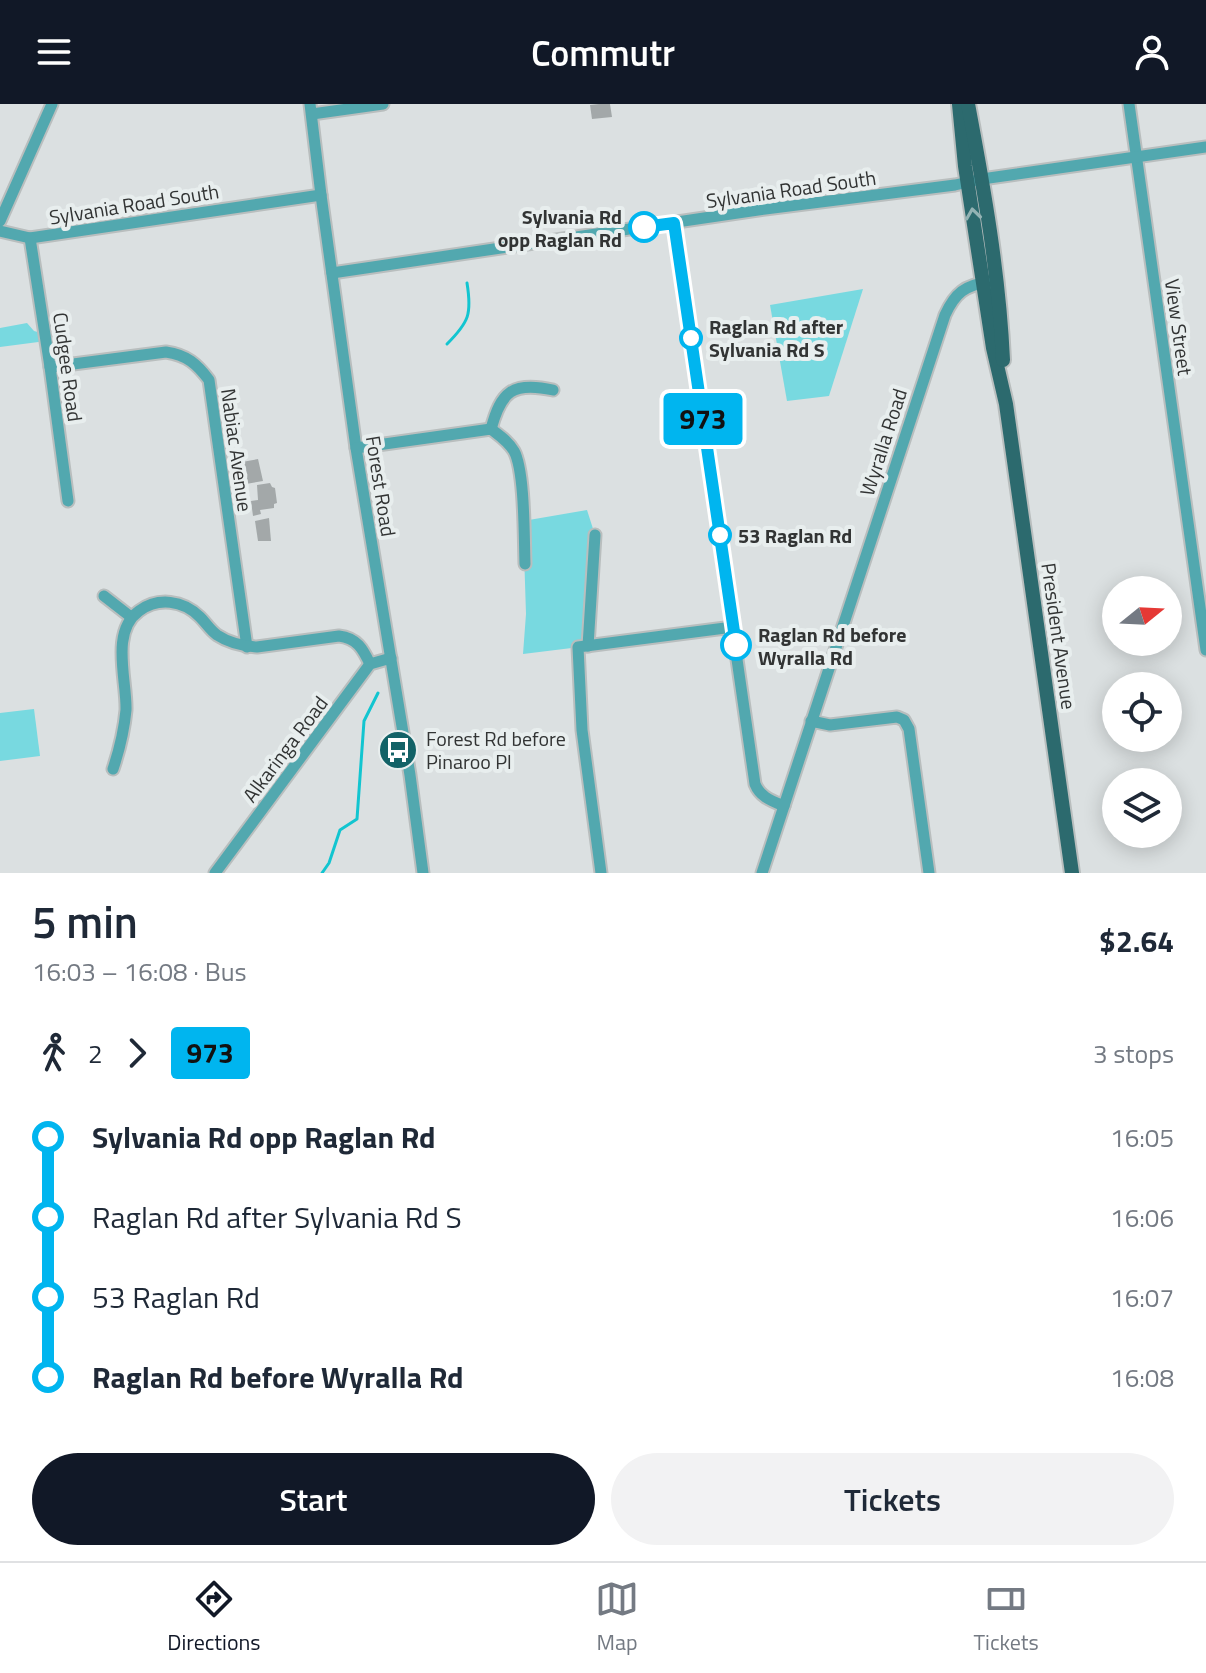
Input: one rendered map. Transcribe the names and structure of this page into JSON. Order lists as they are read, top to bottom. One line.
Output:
{"streets":{"main road":["President Avenue"],"street":["Sylvania Road South","View Street","Cudgee Road","Wyralla Road","Nabiac Avenue","Forest Road","Alkaringa Road"]},"crossings":[["Sylvania Road South","View Street"],["Sylvania Road South","Cudgee Road"],["Sylvania Road South","Forest Road"],["Sylvania Road South","President Avenue"],["Cudgee Road","Nabiac Avenue"],["Wyralla Road","President Avenue"]],"places":{"other":["Sylvania Rd opp Raglan Rd","Raglan Rd after Sylvania Rd S","53 Raglan Rd","Raglan Rd before Wyralla Rd"],"bus stop":["Forest Rd before Pinaroo Pl"]},"lines":["bus line 973"],"north":"right","page":{"header":"Commutr","on_map":"973","heading":["5 min","16:03 – 16:08 · Bus","$2.64"],"legs":["2","973","3 stops"],"list":[{"name":"Sylvania Rd opp Raglan Rd","value":"16:05"},{"name":"Raglan Rd after Sylvania Rd S","value":"16:06"},{"name":"53 Raglan Rd","value":"16:07"},{"name":"Raglan Rd before Wyralla Rd","value":"16:08"}],"buttons":["Start","Tickets"],"tabs":["Directions","Map","Tickets"]}}
